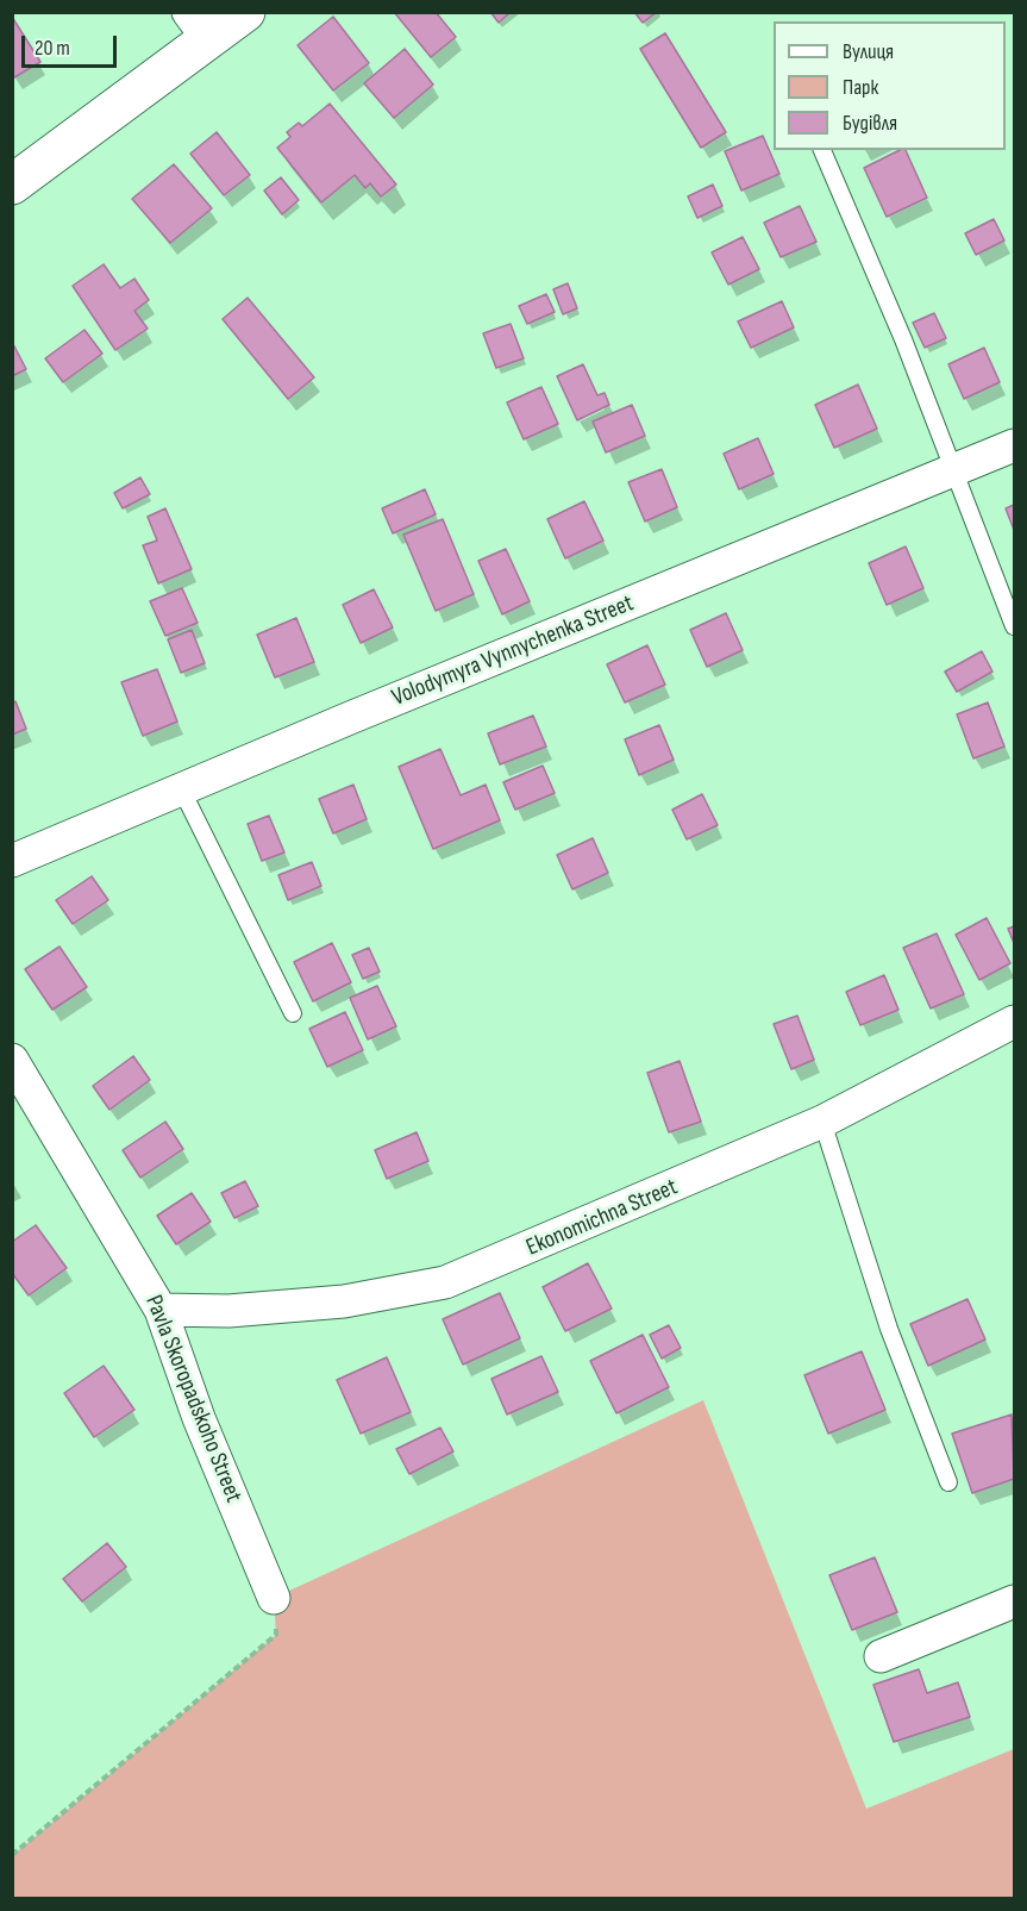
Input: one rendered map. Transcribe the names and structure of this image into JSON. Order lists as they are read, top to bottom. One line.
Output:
{"streets":{"street":["Volodymyra Vynnychenka Street","Ekonomichna Street","Pavla Skoropadskoho Street"]},"crossings":[["Ekonomichna Street","Pavla Skoropadskoho Street"]],"legend":["Вулиця","Парк","Будівля"],"scale_bar":"20 m"}
